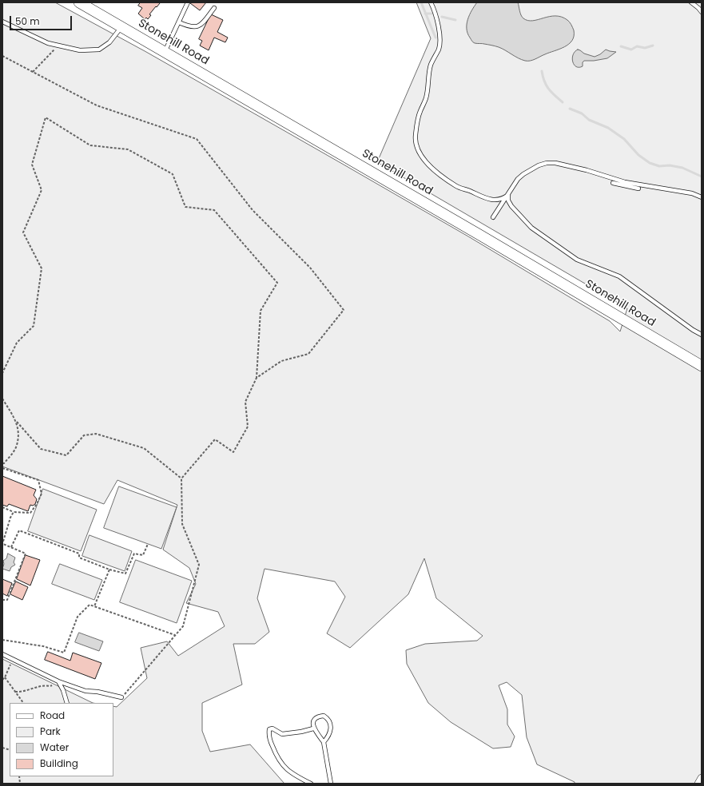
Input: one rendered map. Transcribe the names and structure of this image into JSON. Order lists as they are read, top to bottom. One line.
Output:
{"streets":{"street":["Stonehill Road"]},"legend":["Road","Park","Water","Building"],"scale_bar":"50 m"}
